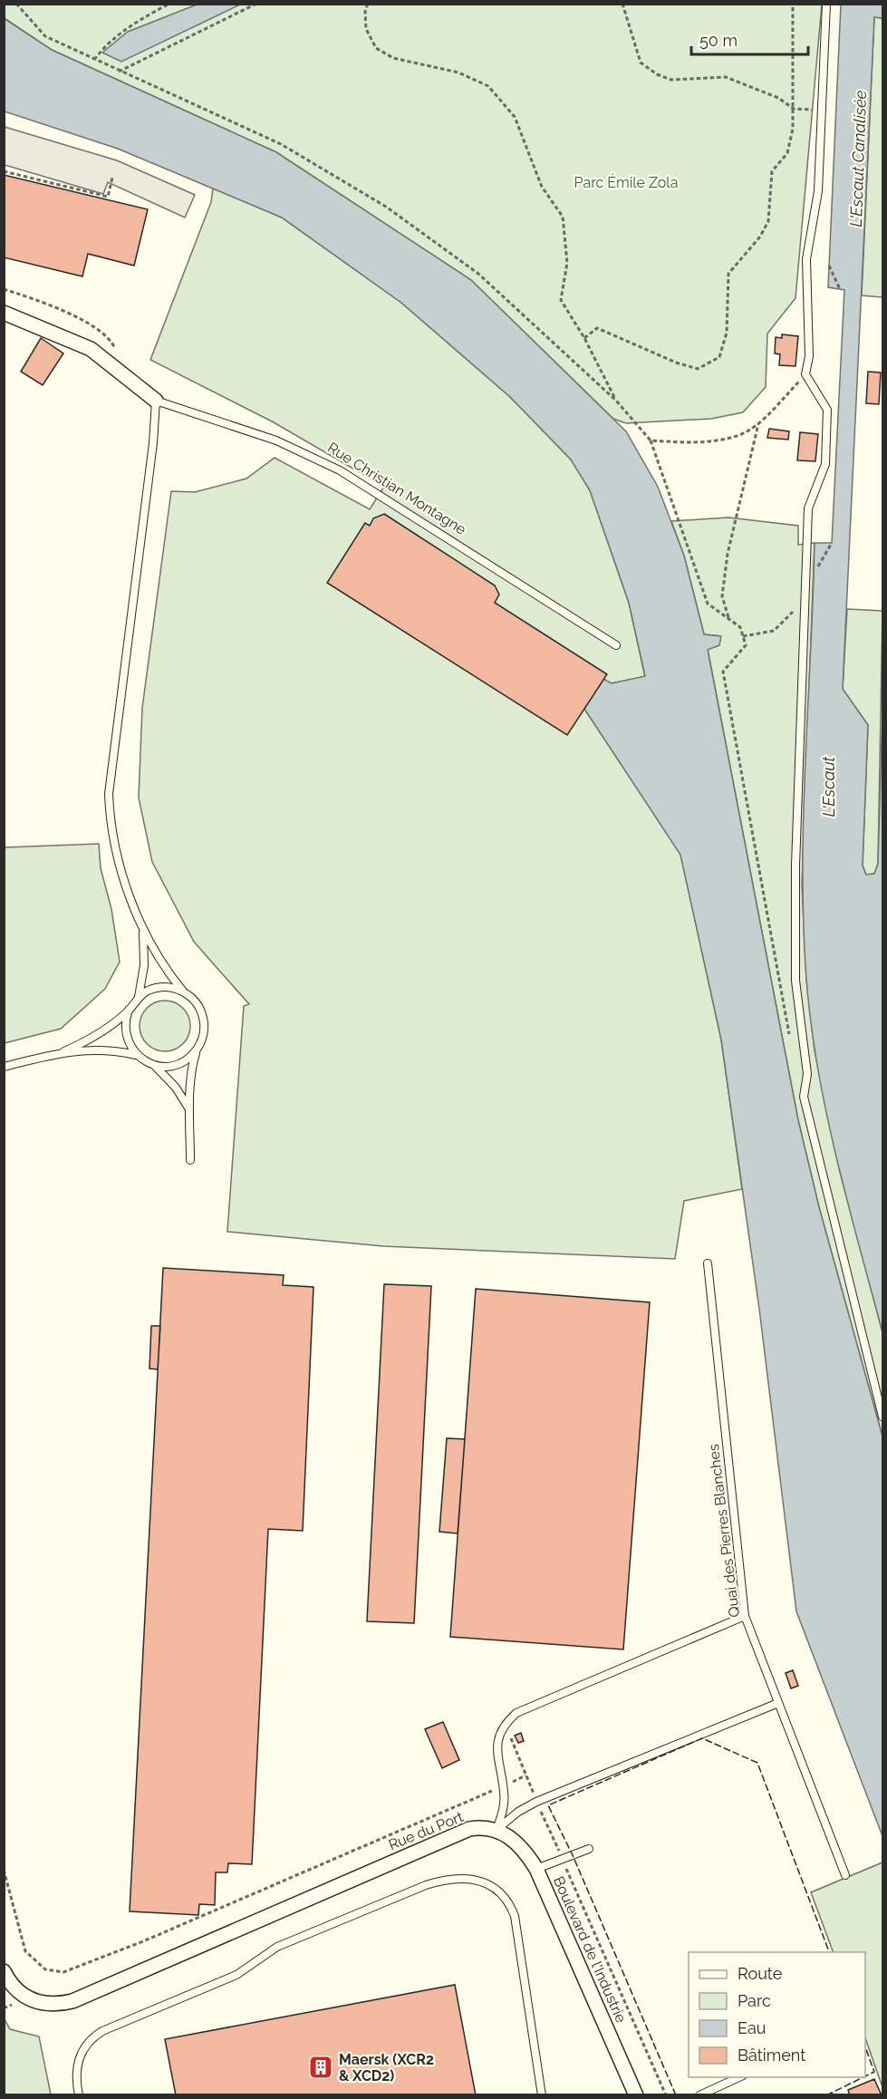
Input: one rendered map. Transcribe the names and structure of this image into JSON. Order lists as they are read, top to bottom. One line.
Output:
{"streets":{"street":["Rue Christian Montagne","Rue du Port","Boulevard de l'Industrie"],"lane":["Quai des Pierres Blanches"]},"crossings":[["Rue du Port","Boulevard de l'Industrie"]],"water":["L'Escaut Canalisée","L'Escaut"],"parks":["Parc Émile Zola"],"places":{"building":["Maersk (XCR2 & XCD2)"]},"legend":["Route","Parc","Eau","Bâtiment"],"scale_bar":"50 m"}
